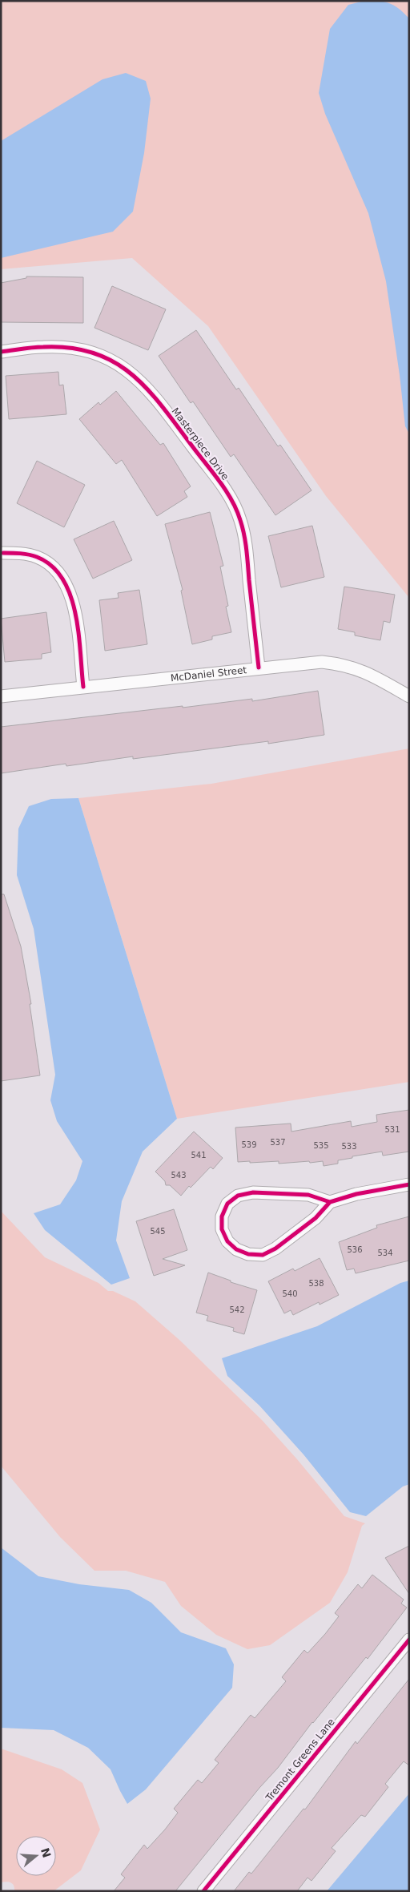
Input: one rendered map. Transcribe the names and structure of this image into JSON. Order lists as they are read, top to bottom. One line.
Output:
{"streets":{"street":["Masterpiece Drive","McDaniel Street","Tremont Greens Lane"]},"crossings":[["Masterpiece Drive","McDaniel Street"]],"house_numbers":["531","537","539","535","533","541","543","545","536","534","538","540","542"],"north":"right"}
